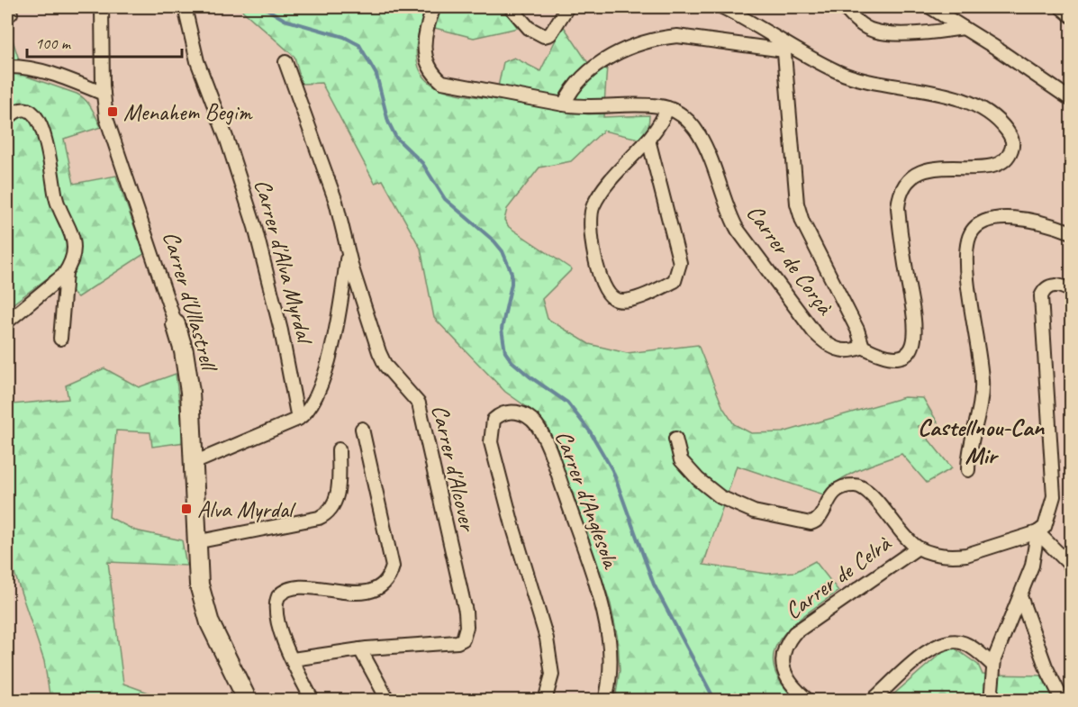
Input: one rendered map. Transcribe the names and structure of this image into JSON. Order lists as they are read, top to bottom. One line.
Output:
{"streets":{"street":["Carrer de Corçà","Carrer d'Alva Myrdal","Carrer d'Ullastrell","Carrer d'Alcover","Carrer d'Anglesola","Carrer de Celrà"]},"districts":["Castellnou-Can Mir"],"places":{"transit":["Menahem Begim","Alva Myrdal"]},"scale_bar":"100 m"}
